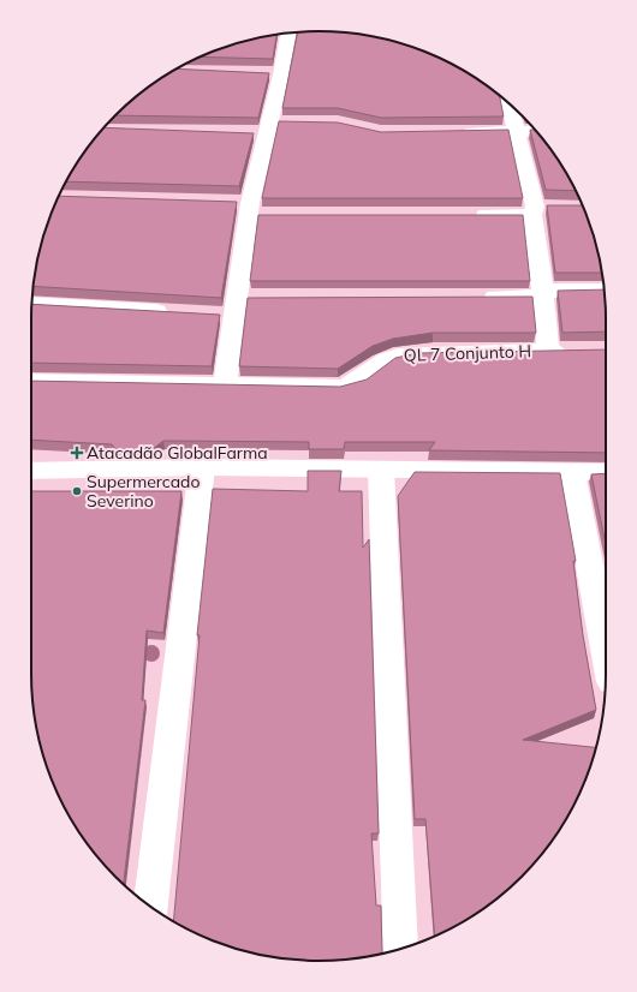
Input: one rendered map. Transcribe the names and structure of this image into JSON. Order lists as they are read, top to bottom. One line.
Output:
{"streets":{"street":["QL 7 Conjunto H"]},"places":{"health":["Atacadão GlobalFarma"],"other":["Supermercado Severino"]}}
